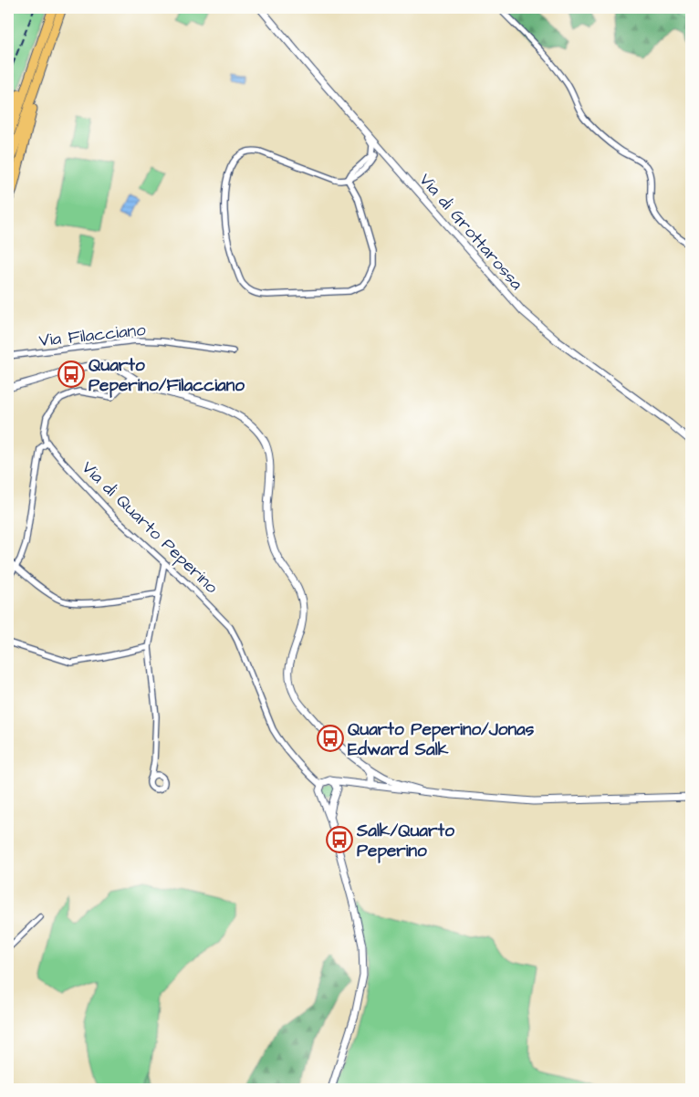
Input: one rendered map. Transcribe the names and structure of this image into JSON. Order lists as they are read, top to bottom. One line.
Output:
{"streets":{"street":["Via di Grottarossa","Via Filacciano","Via di Quarto Peperino"]},"places":{"bus stop":["Quarto Peperino/Filacciano","Quarto Peperino/Jonas Edward Salk","Salk/Quarto Peperino"]}}
